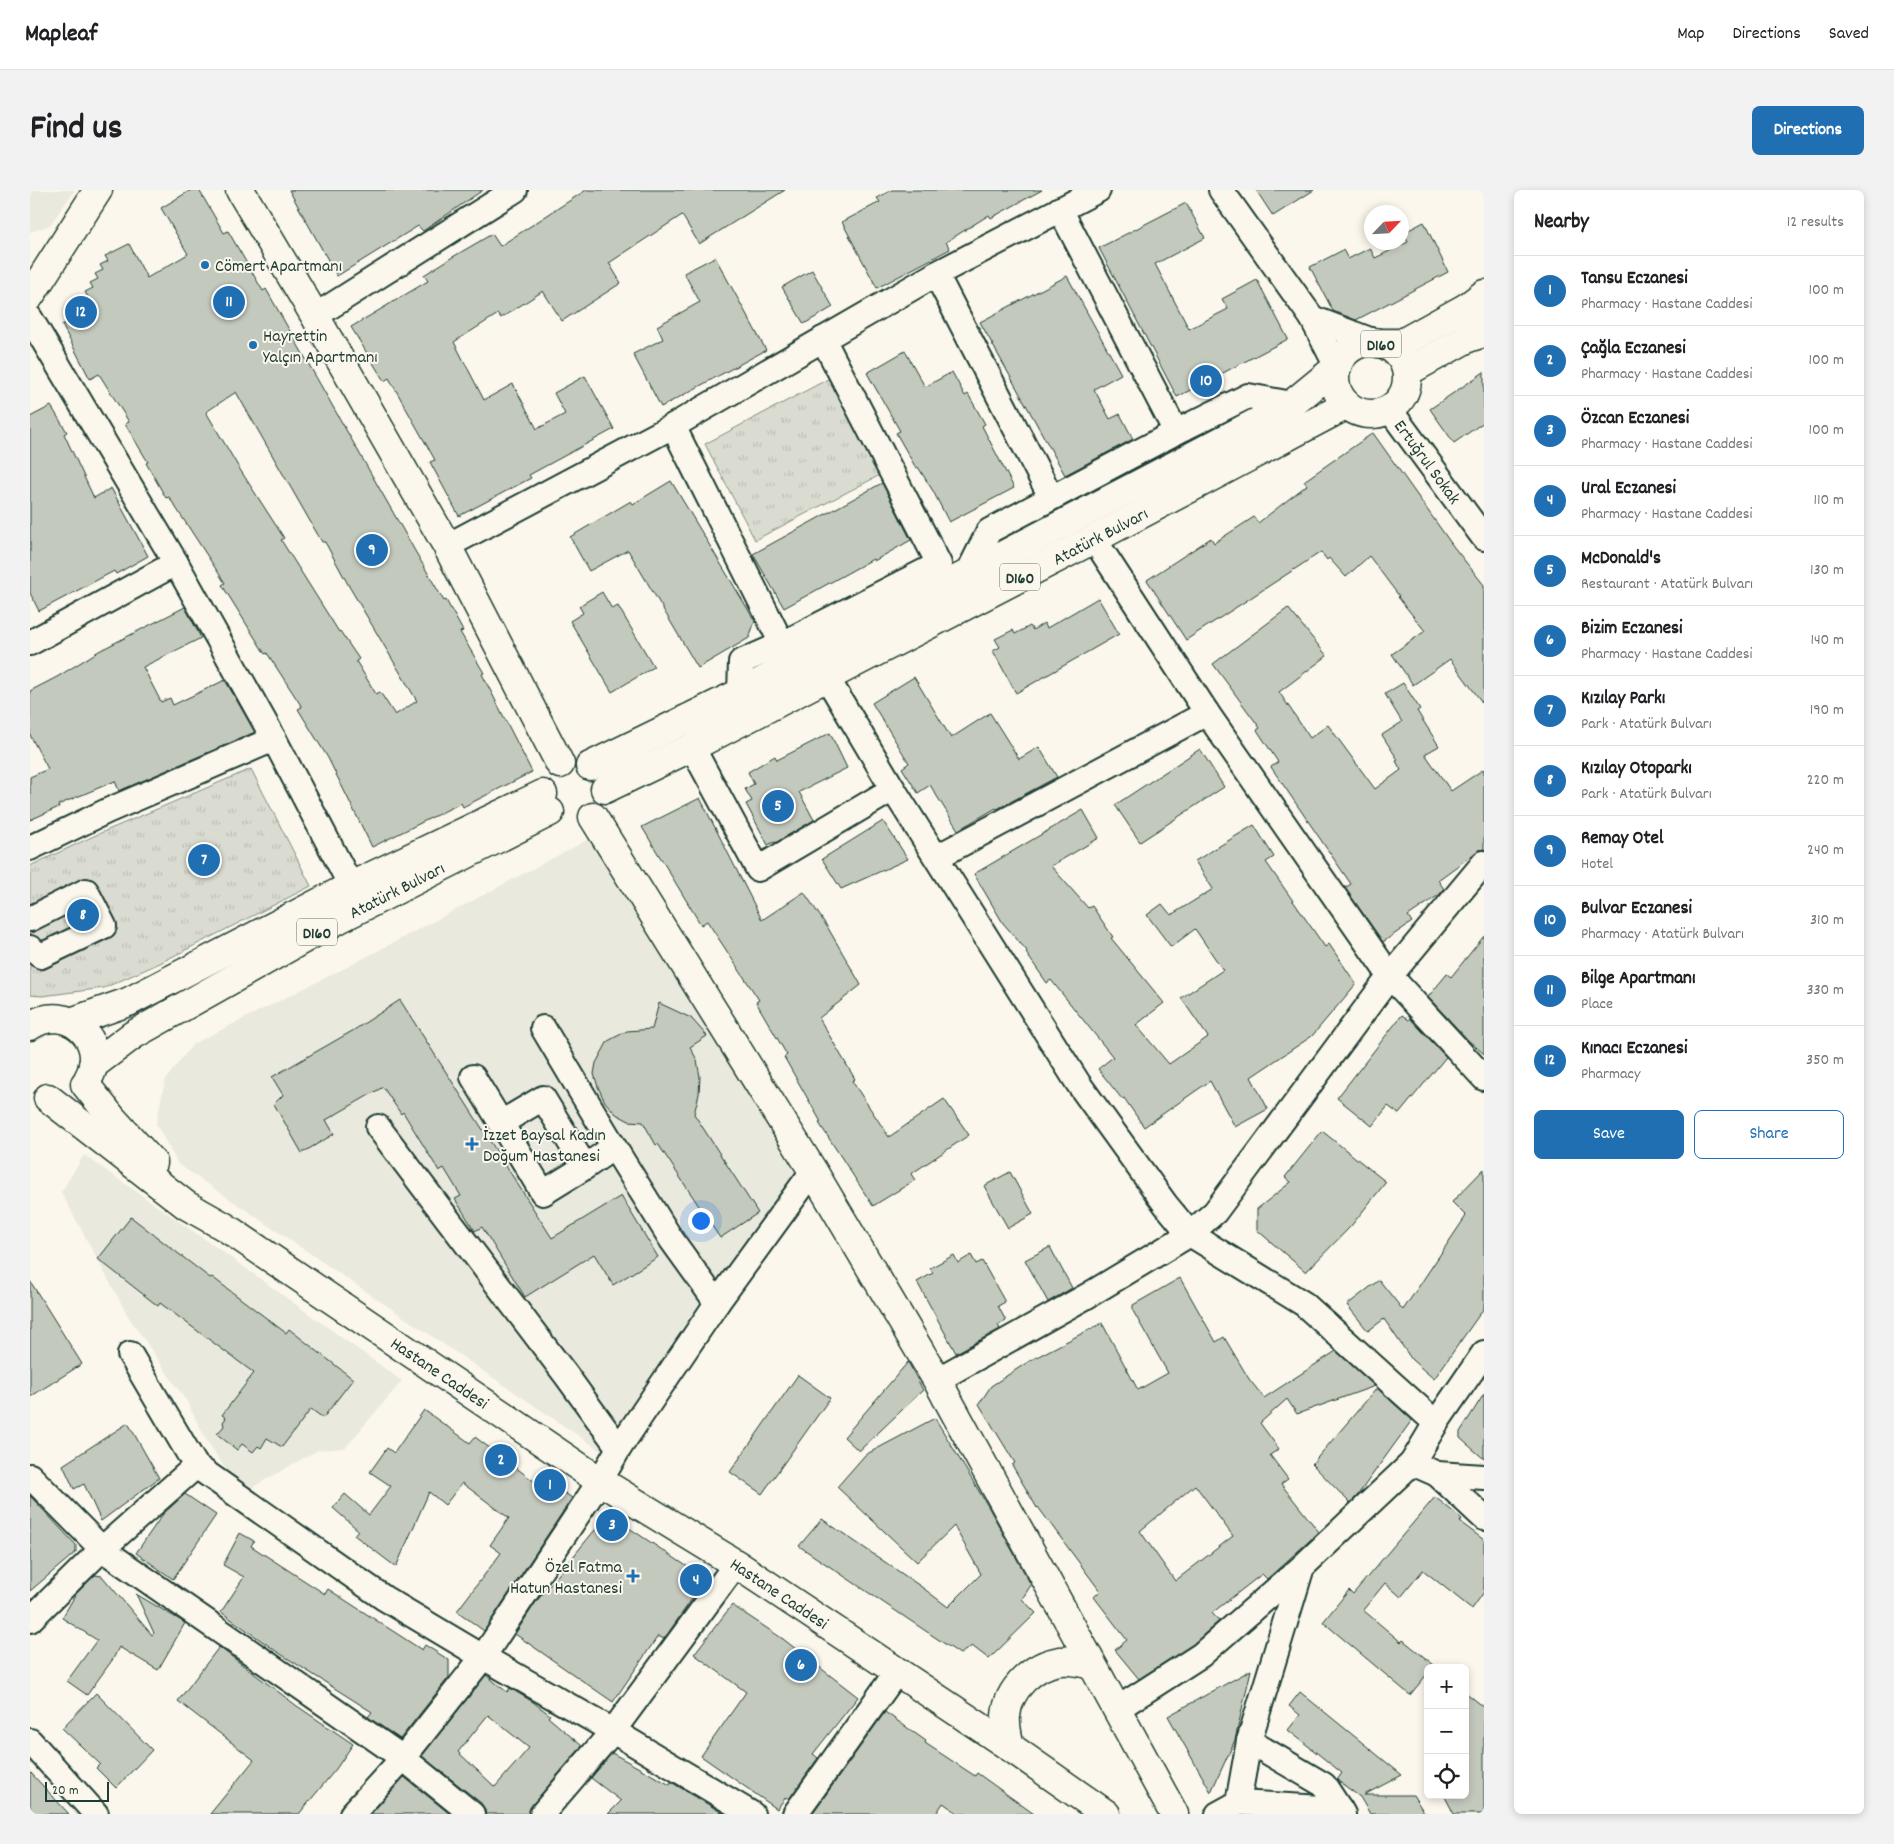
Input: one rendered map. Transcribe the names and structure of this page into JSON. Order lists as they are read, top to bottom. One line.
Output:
{"streets":{"main road":["D160","Atatürk Bulvarı","Hastane Caddesi"],"street":["Ertuğrul Sokak"]},"crossings":[["D160","Ertuğrul Sokak"],["D160","Atatürk Bulvarı"],["D160","Hastane Caddesi"],["Ertuğrul Sokak","Atatürk Bulvarı"],["Atatürk Bulvarı","Hastane Caddesi"]],"places":{"other":["Cömert Apartmanı","Hayrettin Yalçın Apartmanı"],"health":["İzzet Baysal Kadın Doğum Hastanesi","Özel Fatma Hatun Hastanesi"]},"scale_bar":"20 m","north":"top right","page":{"header":"Mapleaf","nav":["Map","Directions","Saved"],"title":"Find us","buttons":["Directions",["Save","Share"]],"heading":["Nearby","12 results"],"list":[{"mark":"1","name":"Tansu Eczanesi","note":"Pharmacy · Hastane Caddesi","value":"100 m"},{"mark":"2","name":"Çağla Eczanesi","note":"Pharmacy · Hastane Caddesi","value":"100 m"},{"mark":"3","name":"Özcan Eczanesi","note":"Pharmacy · Hastane Caddesi","value":"100 m"},{"mark":"4","name":"Ural Eczanesi","note":"Pharmacy · Hastane Caddesi","value":"110 m"},{"mark":"5","name":"McDonald's","note":"Restaurant · Atatürk Bulvarı","value":"130 m"},{"mark":"6","name":"Bizim Eczanesi","note":"Pharmacy · Hastane Caddesi","value":"140 m"},{"mark":"7","name":"Kızılay Parkı","note":"Park · Atatürk Bulvarı","value":"190 m"},{"mark":"8","name":"Kızılay Otoparkı","note":"Park · Atatürk Bulvarı","value":"220 m"},{"mark":"9","name":"Remay Otel","note":"Hotel","value":"240 m"},{"mark":"10","name":"Bulvar Eczanesi","note":"Pharmacy · Atatürk Bulvarı","value":"310 m"},{"mark":"11","name":"Bilge Apartmanı","note":"Place","value":"330 m"},{"mark":"12","name":"Kınacı Eczanesi","note":"Pharmacy","value":"350 m"}],"pins":["11","12","10","9","5","7","8","2","1","3","4","6"],"map_buttons":["+","−"],"scale":"20 m"}}
